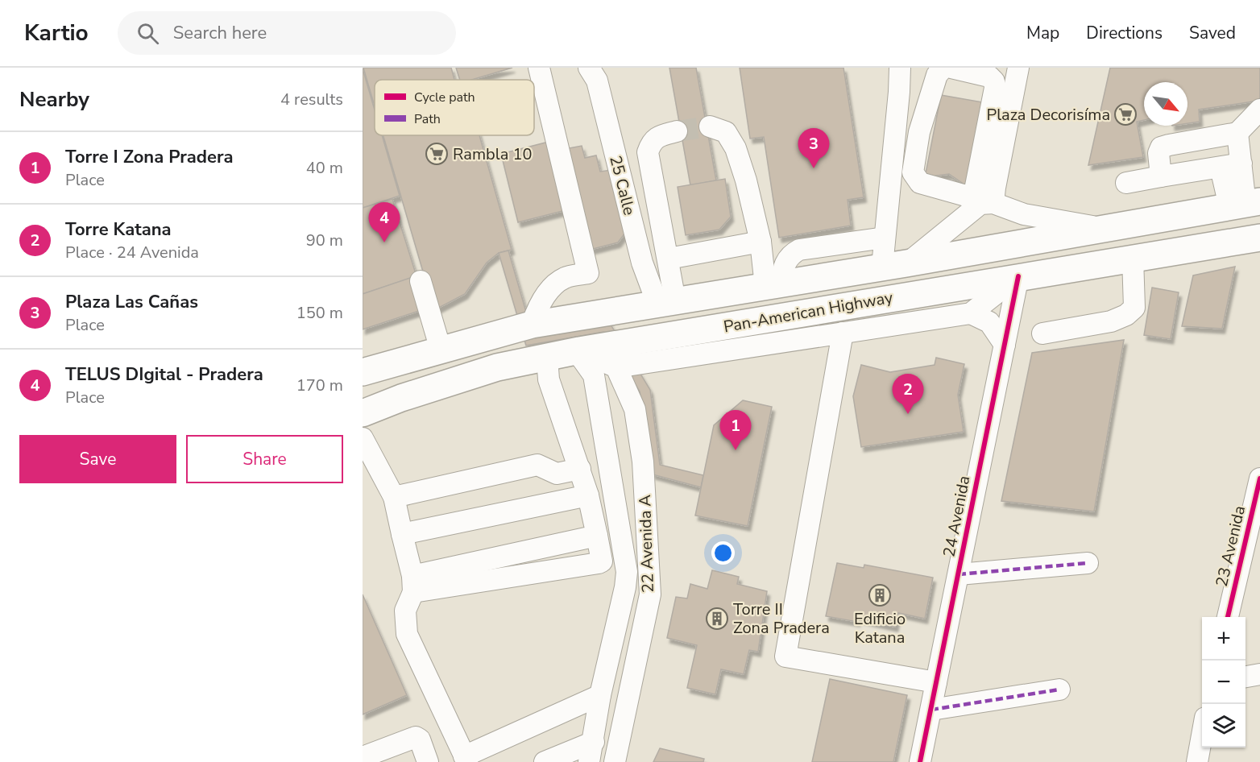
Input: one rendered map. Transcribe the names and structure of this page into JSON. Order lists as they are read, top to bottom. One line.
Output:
{"streets":{"highway":["Pan-American Highway"],"street":["25 Calle","24 Avenida","22 Avenida A","23 Avenida"]},"crossings":[["25 Calle","Pan-American Highway"],["Pan-American Highway","24 Avenida"]],"places":{"supermarket":["Plaza Decorisíma","Rambla 10"],"building":["Edificio Katana","Torre II Zona Pradera"]},"legend":["Cycle path","Path"],"north":"bottom right","page":{"header":"Kartio","search":"Search here","nav":["Map","Directions","Saved"],"heading":["Nearby","4 results"],"pins":["3","4","2","1"],"list":[{"mark":"1","name":"Torre I Zona Pradera","note":"Place","value":"40 m"},{"mark":"2","name":"Torre Katana","note":"Place · 24 Avenida","value":"90 m"},{"mark":"3","name":"Plaza Las Cañas","note":"Place","value":"150 m"},{"mark":"4","name":"TELUS DIgital - Pradera","note":"Place","value":"170 m"}],"buttons":["Save","Share"],"map_buttons":["+","−"]}}
